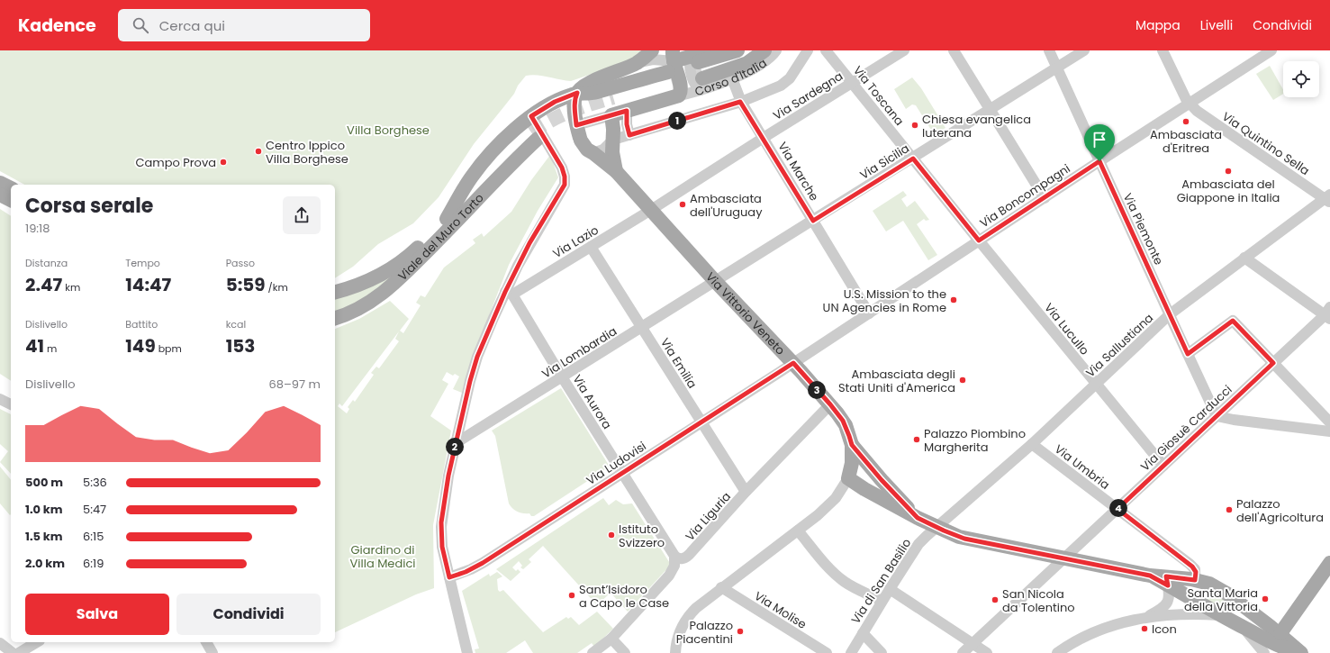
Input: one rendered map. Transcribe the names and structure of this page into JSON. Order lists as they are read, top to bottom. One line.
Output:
{"streets":{"main road":["Corso d'Italia","Viale del Muro Torto","Via Vittorio Veneto"],"street":["Via Sardegna","Via Toscana","Via Quintino Sella","Via Sicilia","Via Marche","Via Boncompagni","Via Piemonte","Via Lazio","Via Lucullo","Via Sallustiana","Via Lombardia","Via Emilia","Via Aurora","Via Giosuè Carducci","Via Ludovisi","Via Umbria","Via Liguria","Via di San Basilio","Via Molise"]},"crossings":[["Corso d'Italia","Via Marche"],["Corso d'Italia","Via Vittorio Veneto"],["Via Sardegna","Via Toscana"],["Via Sardegna","Via Marche"],["Via Sardegna","Via Lazio"],["Via Sardegna","Via Vittorio Veneto"],["Via Toscana","Via Sicilia"],["Via Toscana","Via Boncompagni"],["Via Toscana","Via Lucullo"],["Via Quintino Sella","Via Boncompagni"],["Via Quintino Sella","Via Sallustiana"],["Via Sicilia","Via Marche"],["Via Sicilia","Via Piemonte"],["Via Sicilia","Via Vittorio Veneto"],["Via Sicilia","Via Lombardia"],["Via Marche","Via Boncompagni"],["Via Boncompagni","Via Piemonte"],["Via Boncompagni","Via Vittorio Veneto"],["Via Boncompagni","Via Lucullo"],["Via Boncompagni","Via Ludovisi"],["Via Piemonte","Via Sallustiana"],["Via Piemonte","Via Giosuè Carducci"],["Via Lazio","Via Vittorio Veneto"],["Via Lazio","Via Emilia"],["Via Lazio","Via Aurora"],["Via Vittorio Veneto","Via Lombardia"],["Via Vittorio Veneto","Via Ludovisi"],["Via Vittorio Veneto","Via Liguria"],["Via Vittorio Veneto","Via Molise"],["Via Lucullo","Via Sallustiana"],["Via Lucullo","Via Giosuè Carducci"],["Via Sallustiana","Via Umbria"],["Via Sallustiana","Via di San Basilio"],["Via Lombardia","Via Emilia"],["Via Lombardia","Via Aurora"],["Via Emilia","Via Ludovisi"],["Via Emilia","Via Liguria"],["Via Aurora","Via Ludovisi"],["Via Aurora","Via Liguria"],["Via Giosuè Carducci","Via Umbria"]],"parks":["Villa Borghese","Giardino di Villa Medici"],"places":["Ambasciata d'Eritrea","Chiesa evangelica luterana","Centro Ippico Villa Borghese","Campo Prova","Ambasciata del Giappone in Italia","Ambasciata dell'Uruguay","U.S. Mission to the UN Agencies in Rome","Ambasciata degli Stati Uniti d'America","Palazzo Piombino Margherita","Palazzo dell'Agricoltura","Istituto Svizzero","Sant’Isidoro a Capo le Case","Santa Maria della Vittoria","San Nicola da Tolentino","Icon","Palazzo Piacentini"],"page":{"header":"Kadence","search":"Cerca qui","nav":["Mappa","Livelli","Condividi"],"pins":["1","3","2","4"],"heading":["Corsa serale","19:18"],"stats":[["Distanza","2.47 km"],["Tempo","14:47"],["Passo","5:59 /km"],["Dislivello","41 m"],["Battito","149 bpm"],["kcal","153"]],"chart":["Dislivello","68–97 m"],"list":[{"name":"500 m","note":"5:36"},{"name":"1.0 km","note":"5:47"},{"name":"1.5 km","note":"6:15"},{"name":"2.0 km","note":"6:19"}],"buttons":["Salva","Condividi"]}}
